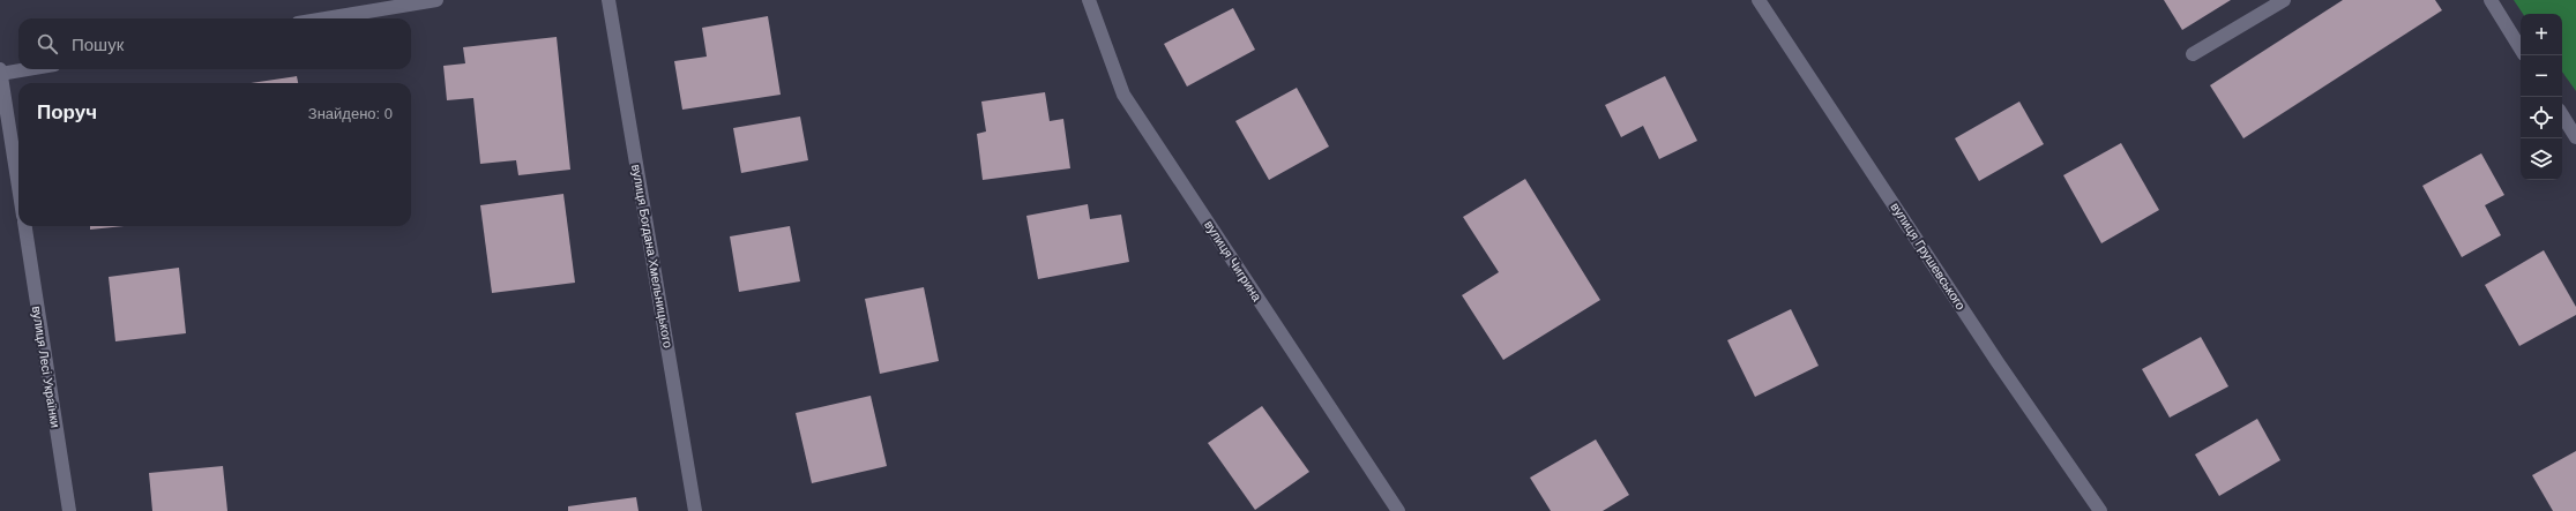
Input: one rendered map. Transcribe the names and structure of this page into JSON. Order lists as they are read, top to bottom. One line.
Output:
{"streets":{"street":["вулиця Богдана Хмельницького","вулиця Грушевського","вулиця Чигрина","вулиця Лесі Українки"]},"page":{"map_buttons":["+","−"],"search":"Пошук","heading":["Поруч","Знайдено: 0"]}}
